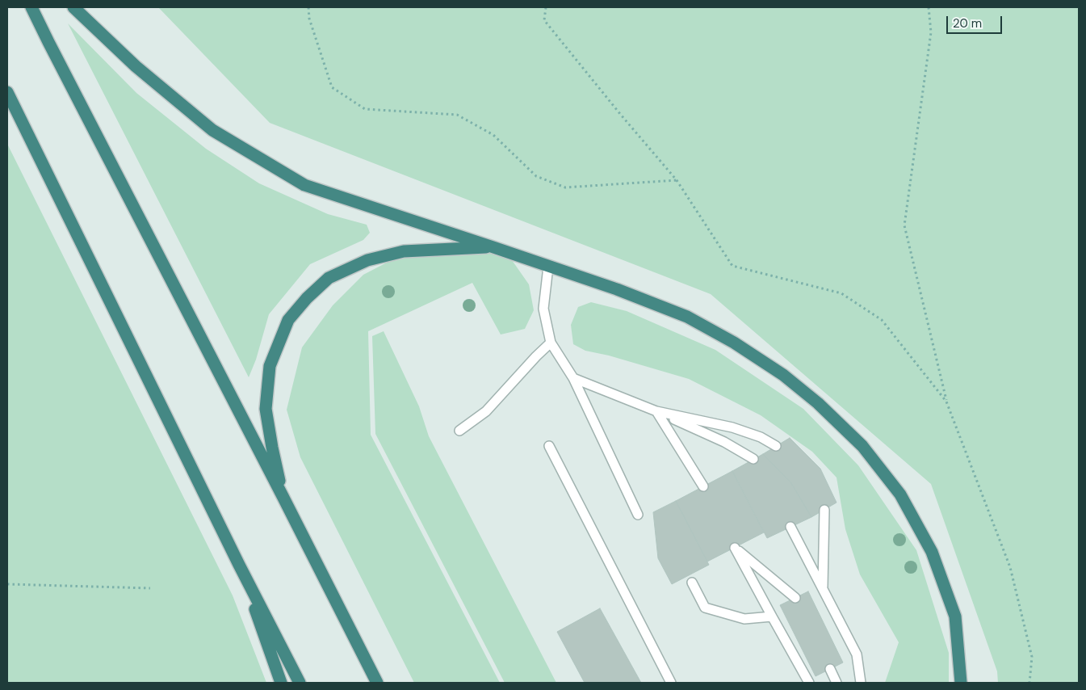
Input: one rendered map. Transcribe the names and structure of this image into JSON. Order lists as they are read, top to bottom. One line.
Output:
{"scale_bar":"20 m"}
